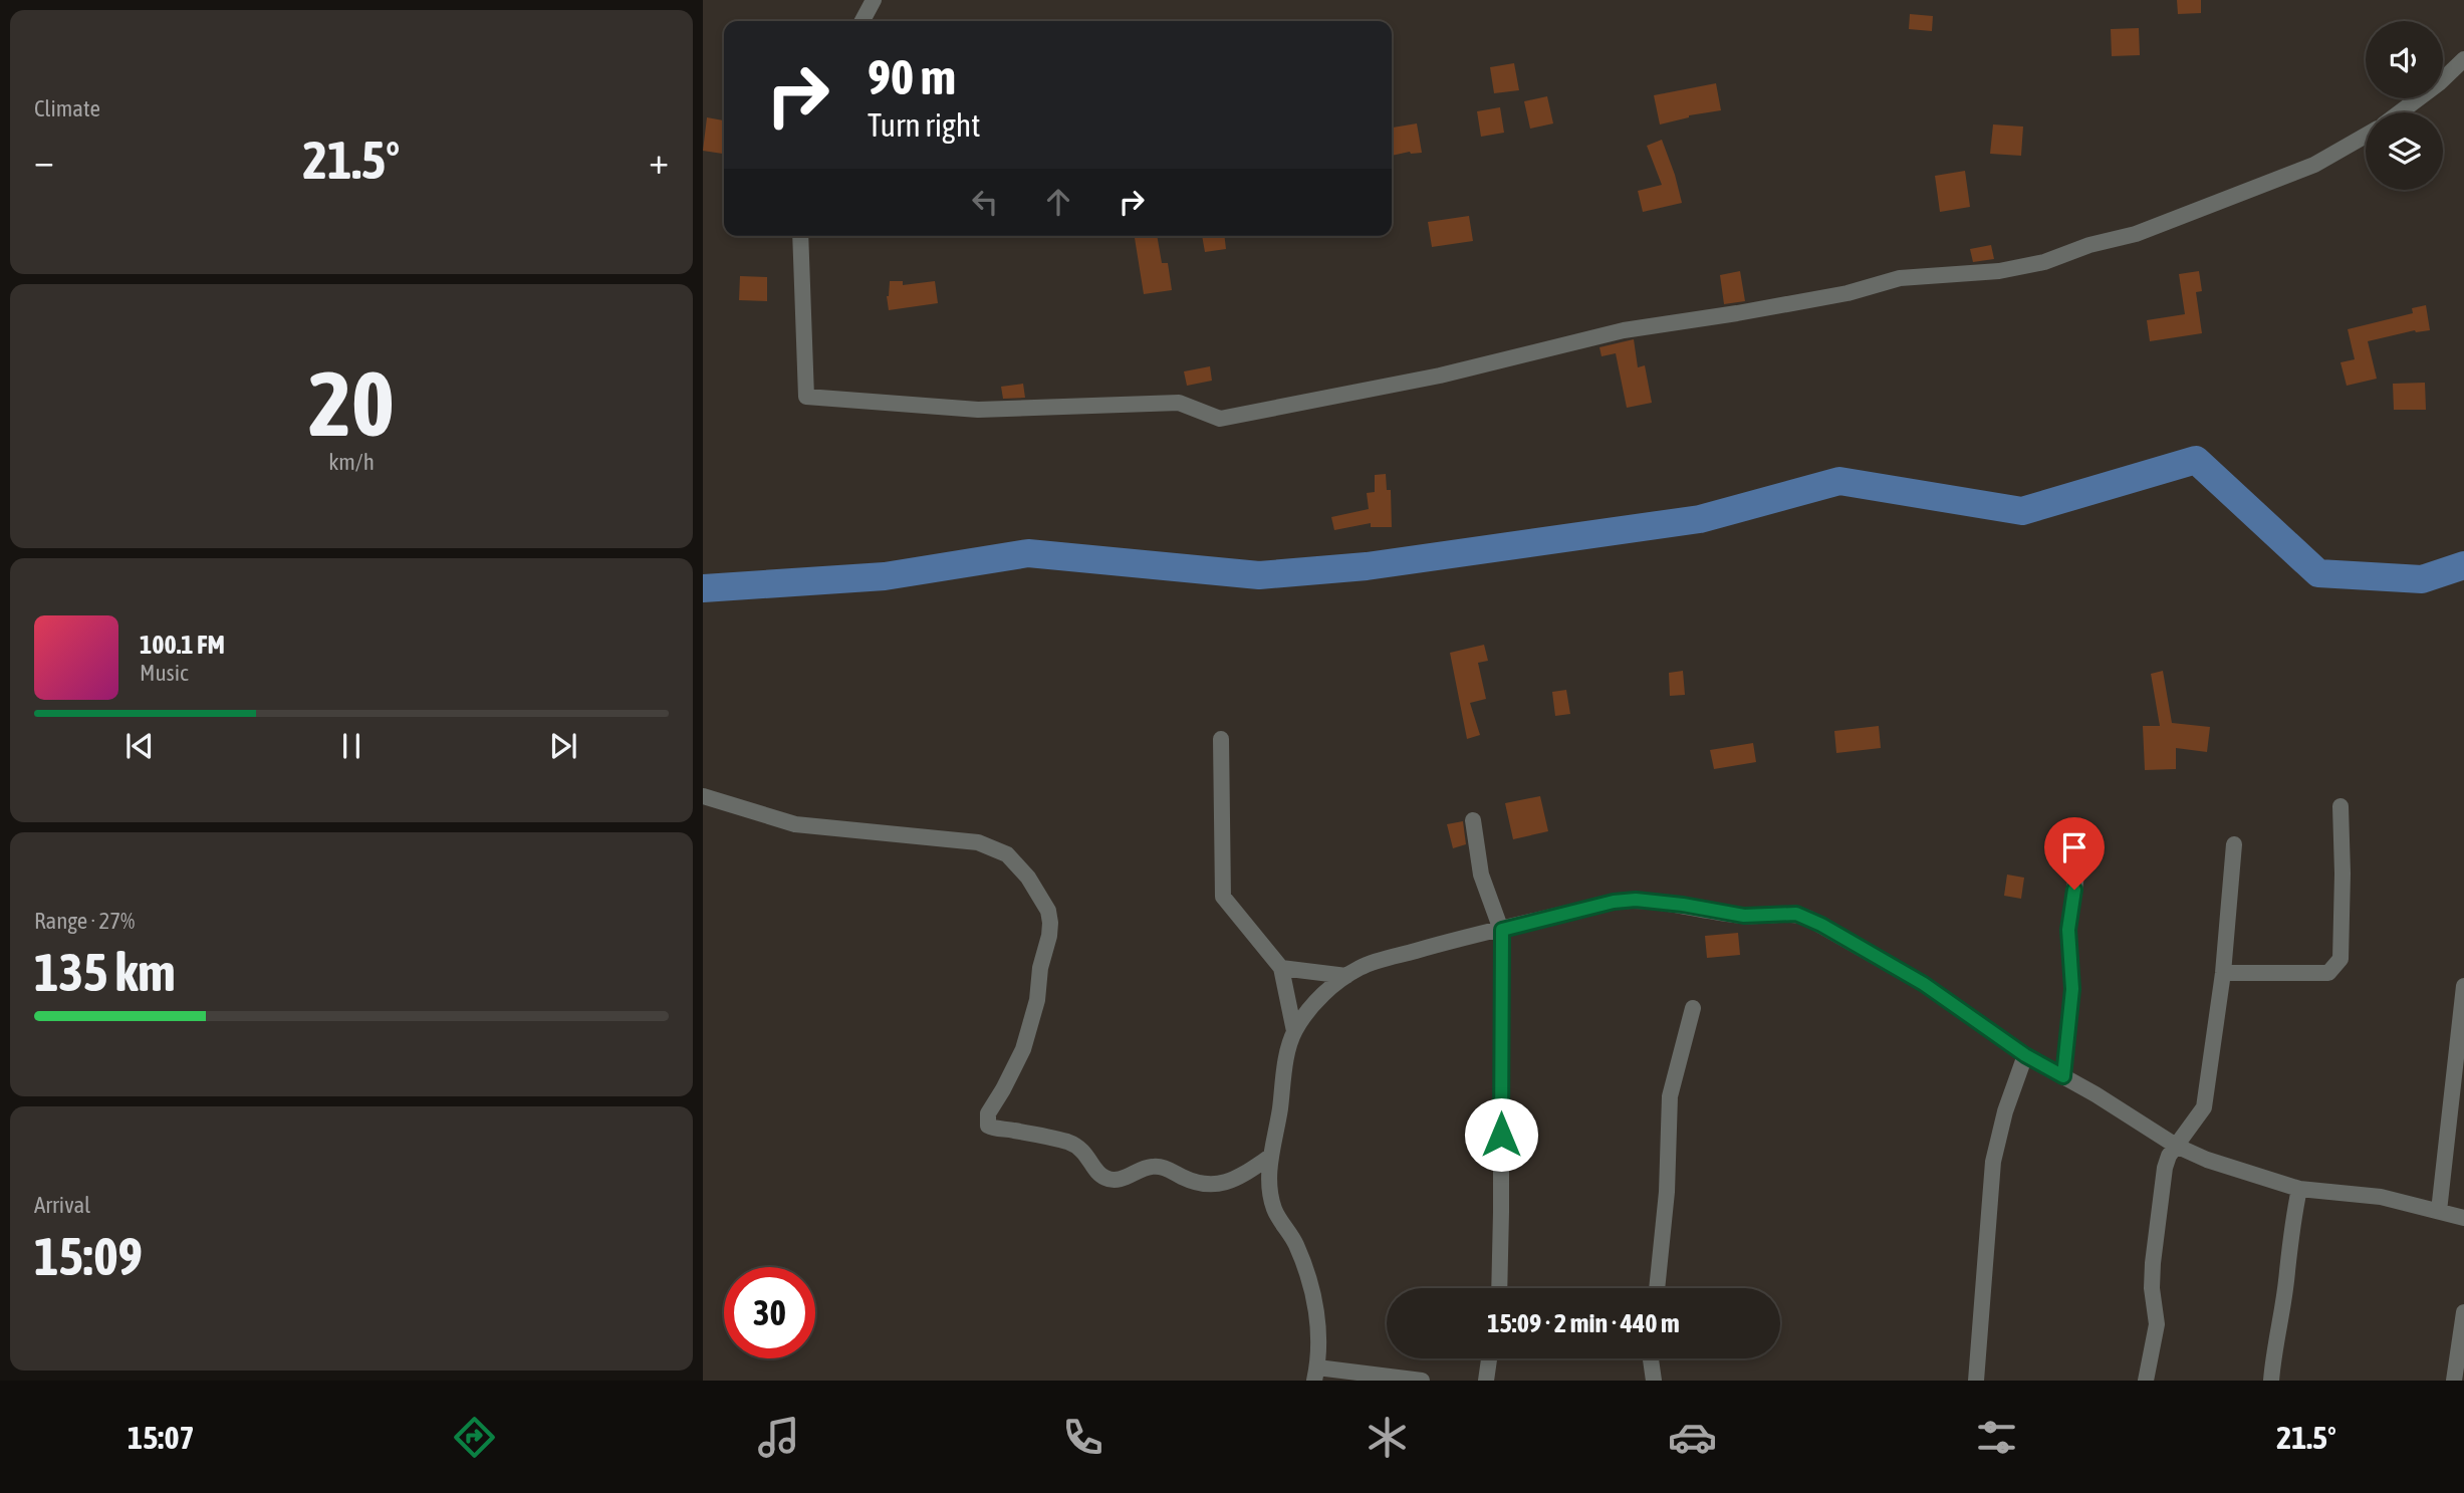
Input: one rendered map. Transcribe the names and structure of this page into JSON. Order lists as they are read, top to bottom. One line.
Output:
{"page":{"tile":["Climate",["20","km/h"],["Range · 27%","135 km"],["Arrival","15:09"]],"turn":["90 m","Turn right"],"heat":["−","21.5°","+"],"song":["100.1 FM","Music"],"limit":"30","trip":"15:09 · 2 min · 440 m","tabs":["15:07","21.5°"]}}
